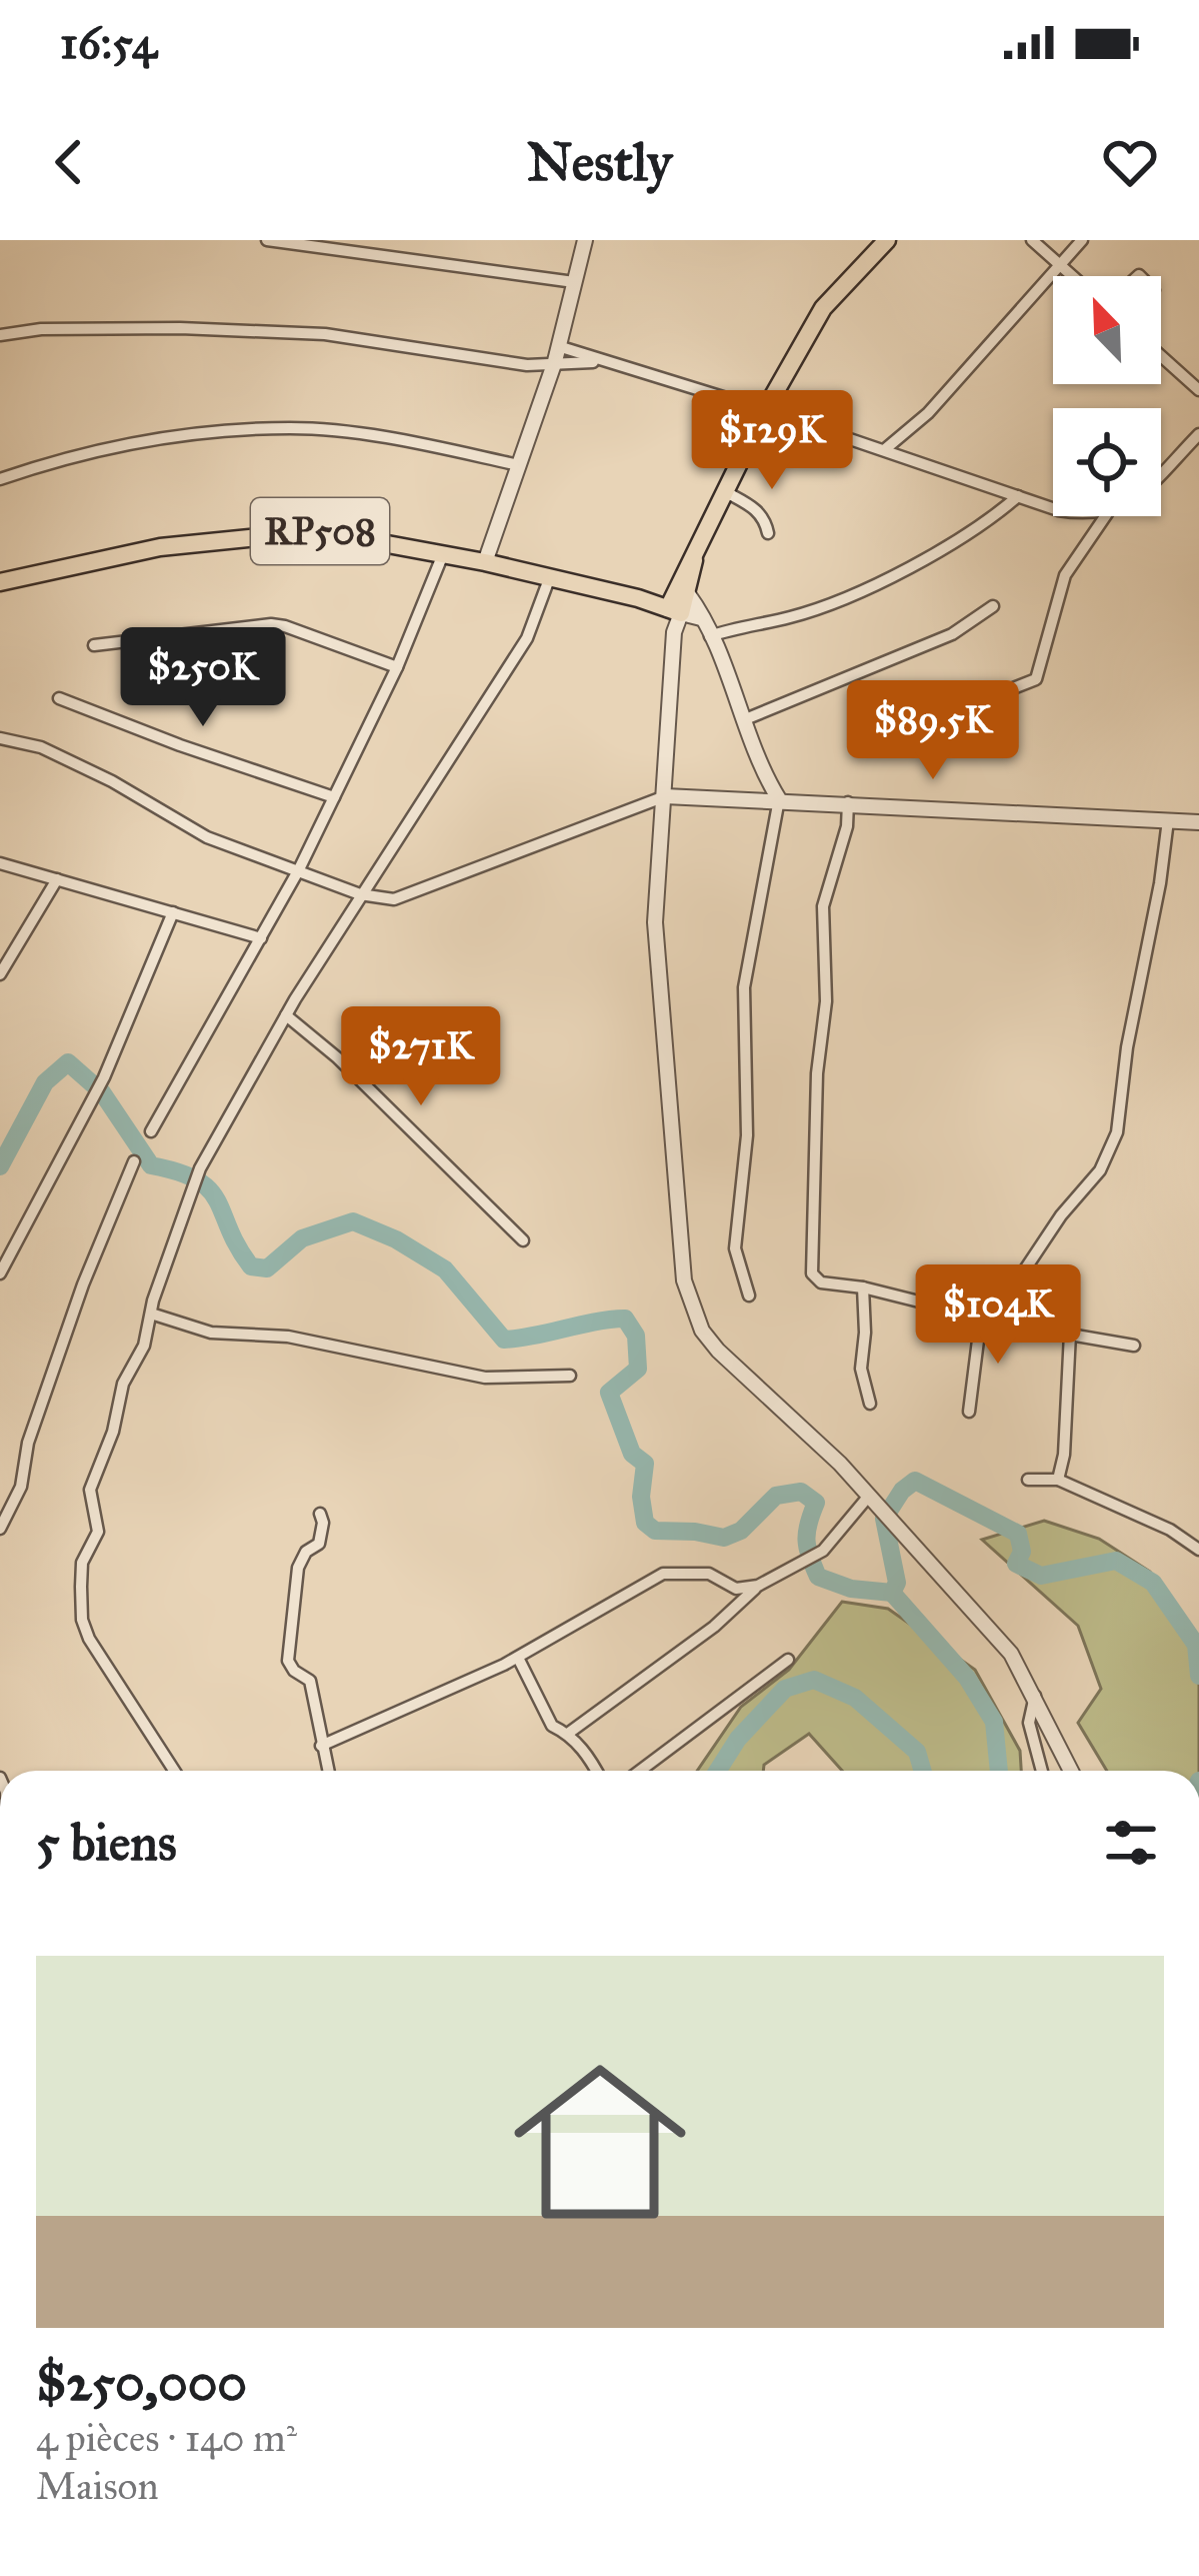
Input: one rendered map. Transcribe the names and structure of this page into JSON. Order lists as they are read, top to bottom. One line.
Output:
{"streets":{"main road":["RP508"]},"north":"top left","page":{"status":"16:54","header":"Nestly","price":["$129K","$250K","$89.5K","$271K","$104K"],"heading":"5 biens","list":[{"name":"$250,000","note":"4 pièces · 140 m² · Maison"}]}}
